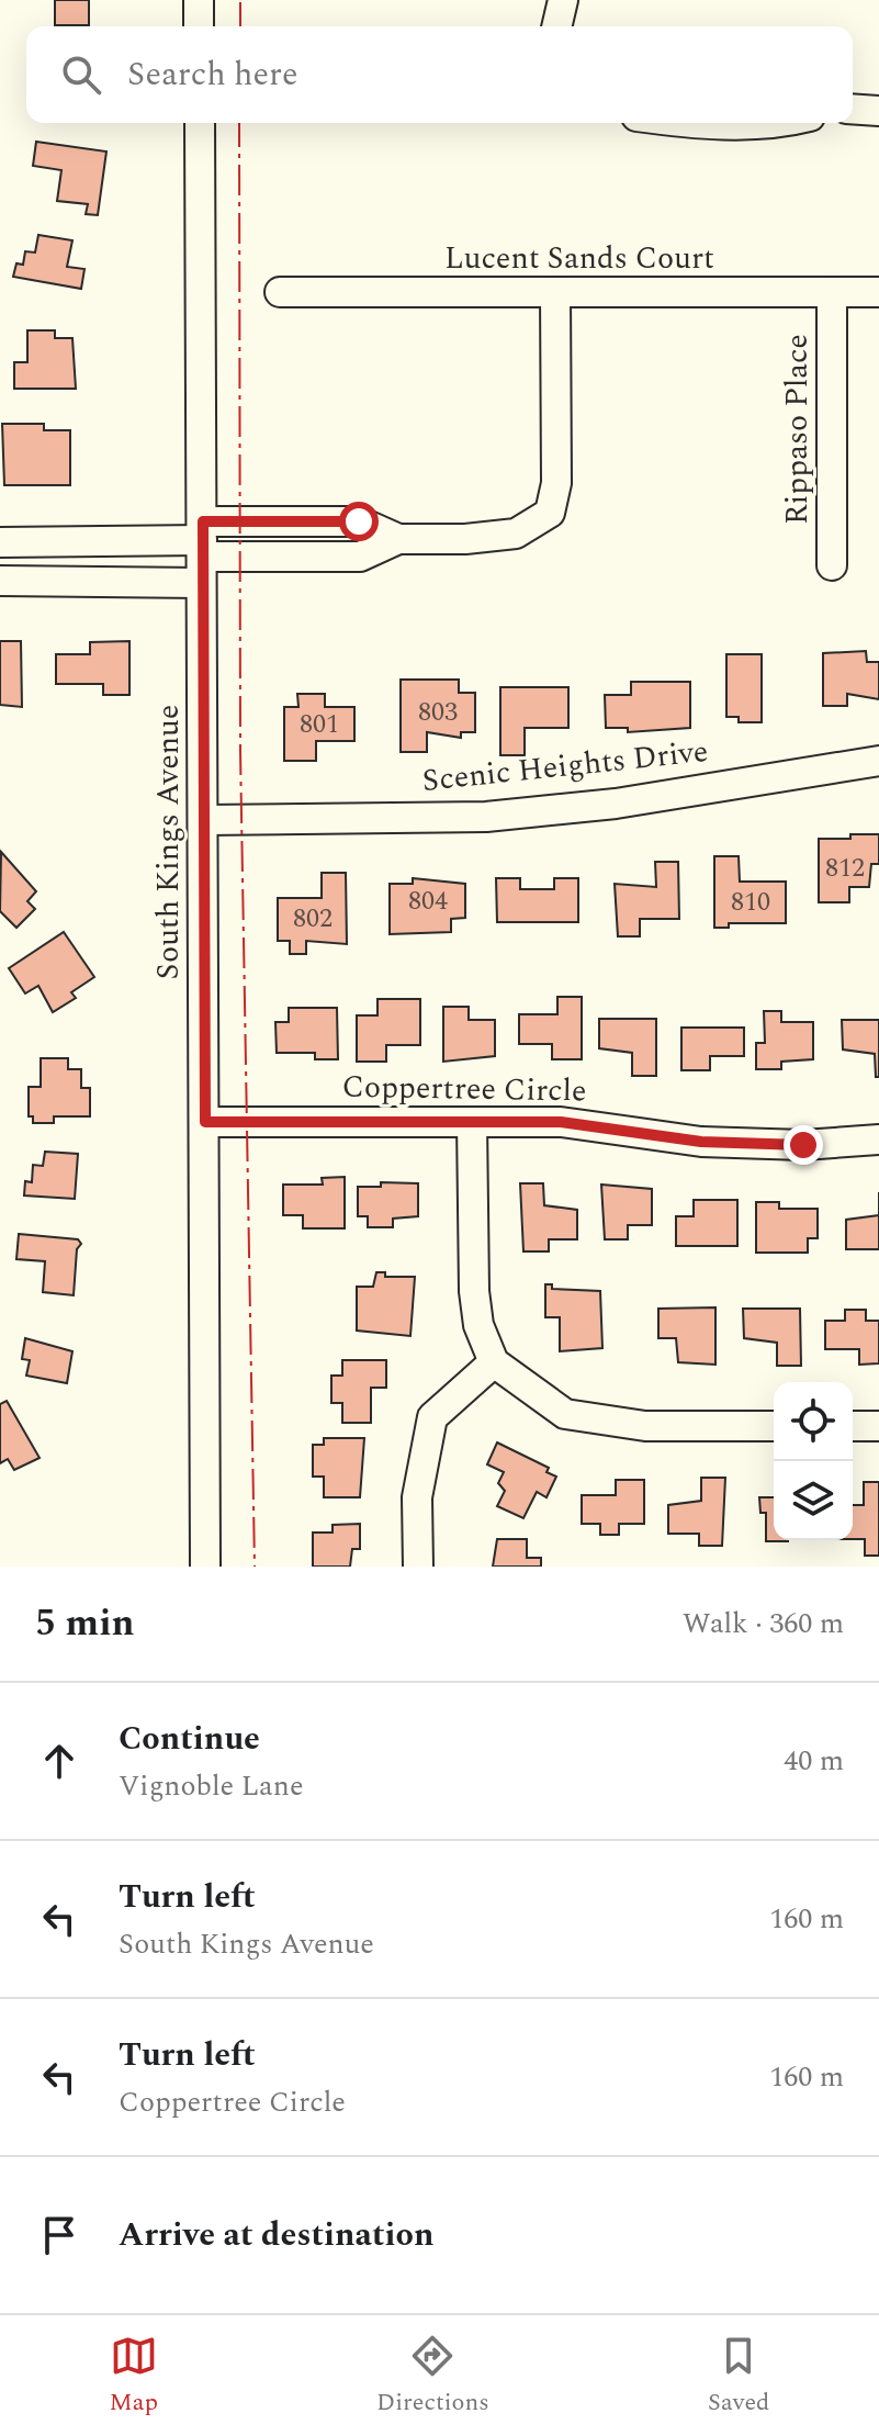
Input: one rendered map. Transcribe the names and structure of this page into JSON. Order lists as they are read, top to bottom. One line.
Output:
{"streets":{"street":["Lucent Sands Court","Rippaso Place","Scenic Heights Drive","South Kings Avenue","Coppertree Circle"]},"crossings":[["Lucent Sands Court","Rippaso Place"],["Scenic Heights Drive","South Kings Avenue"],["South Kings Avenue","Coppertree Circle"]],"house_numbers":["803","801","812","804","810","802"],"page":{"search":"Search here","heading":["5 min","Walk · 360 m"],"list":[["Continue","Vignoble Lane","40 m"],["Turn left","South Kings Avenue","160 m"],["Turn left","Coppertree Circle","160 m"],"Arrive at destination"],"nav":["Map","Directions","Saved"]}}
